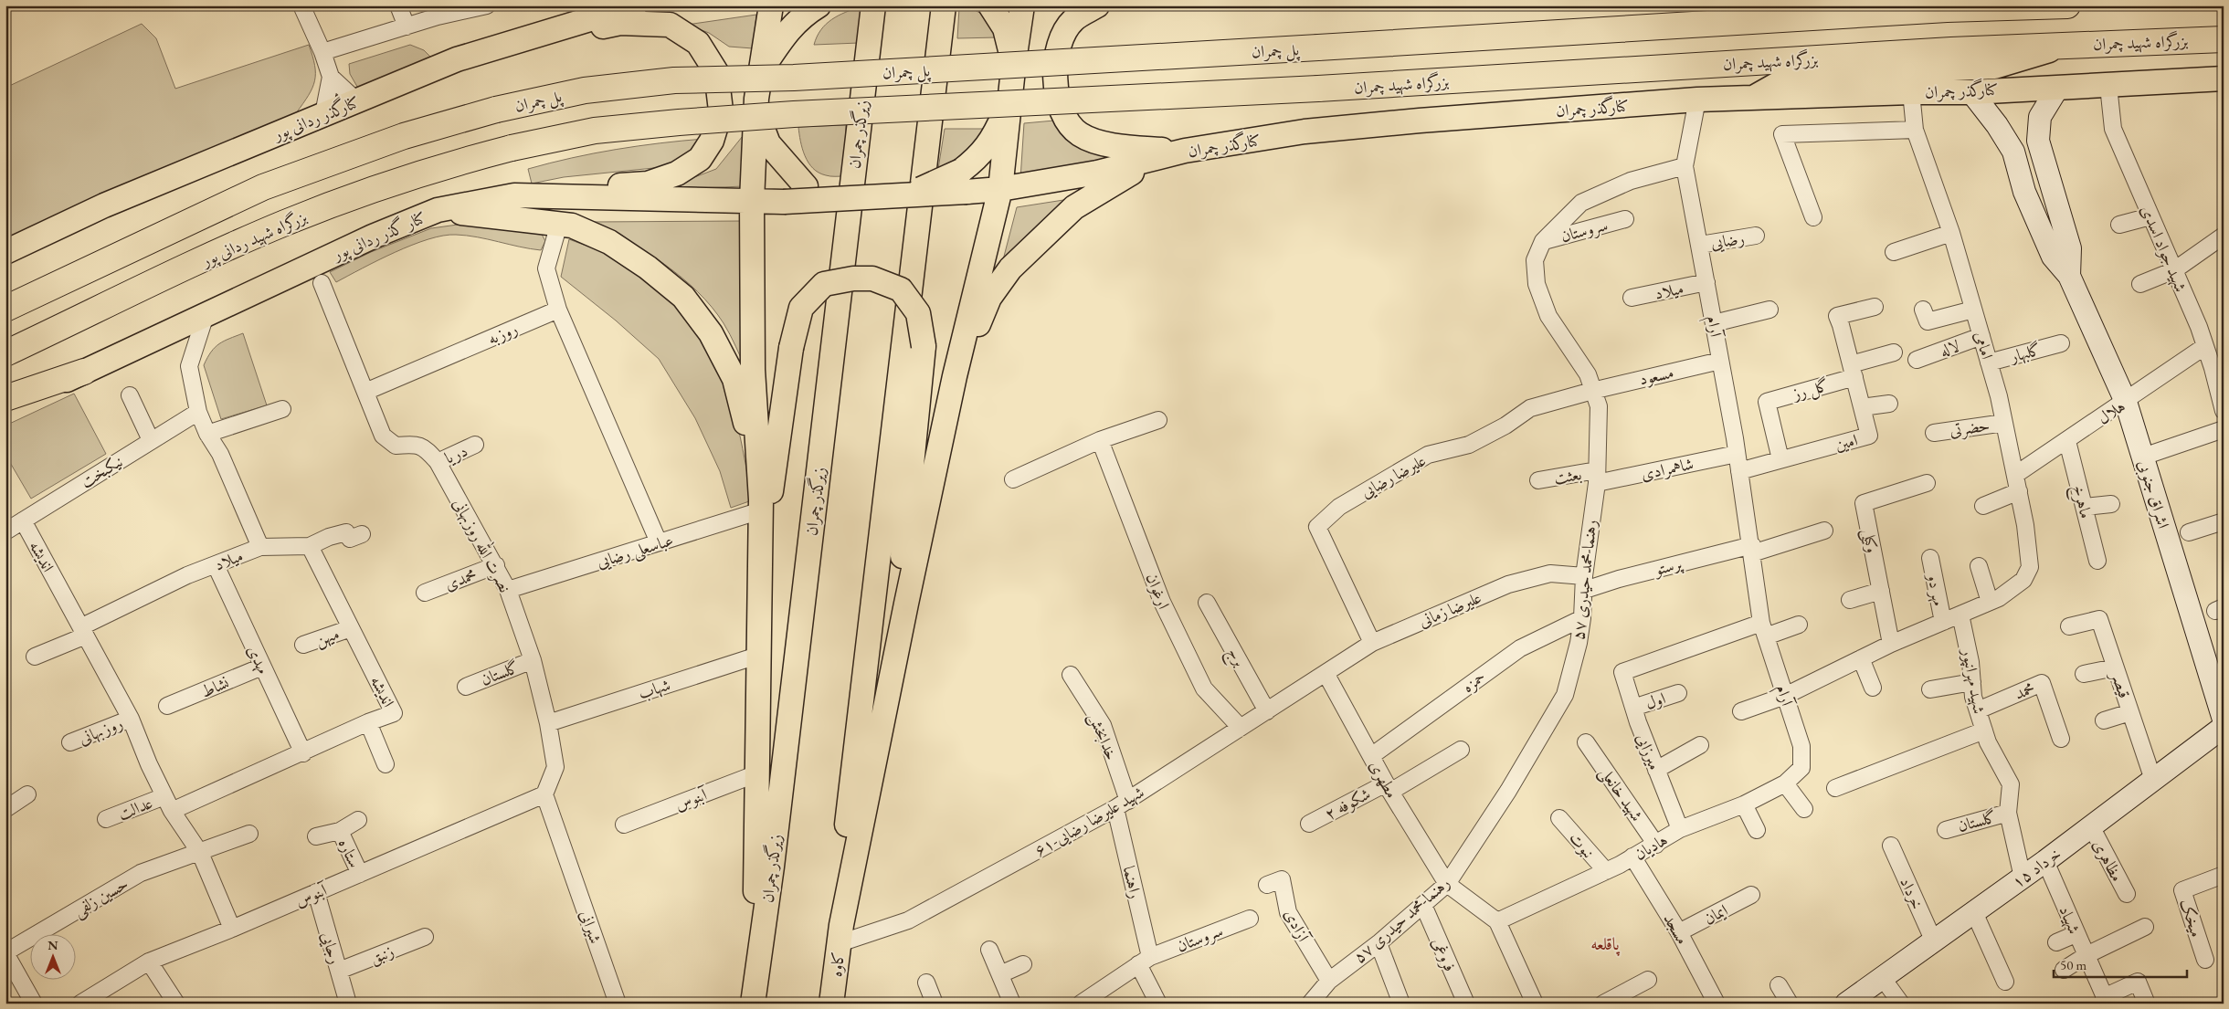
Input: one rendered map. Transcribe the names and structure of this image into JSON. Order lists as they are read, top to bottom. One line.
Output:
{"streets":{"highway":["بزرگراه شهید چمران","پل چمران","بزرگراه شهید ردانی پور"],"main road":["کنارگذر چمران","کنارگذر ردانی پور","زیرگذر چمران","کنار گذر ردانی پور","اشراق جنوبی","۱۵ خرداد","کاوه"],"street":["سروستان","رضایی","شهید جواد اسدی","میلاد","آرام","روزبه","امامی","لاله","گلبهار","مسعود","گل رز","هلال","حضرتی","امین","دریا","شاهمرادی","نیکبخت","علیرضا رضایی","بعثت","ماهرخ","وکیلی","نصرت الله روزبهانی","عباسعلی رضایی","اندیشه","پرستو","محمدی","۵۷ رهنما-محمد حیدری","مهر دو","ارغوان","علیرضا زمانی","میهن","برج","مهدی","گلستان","حمزه","شهید مهرانپور","قیصر","نشاط","شهاب","محمد","اول","روزبهانی","خدابخش","میرزایی","مطهری","شهید خانعلی","آبنوس","شکوفه ۲","عدالت","۶۱-شهید علیرضا رضایی","نبوت","هادیان","ستاره","مظاهری","راهنما","خرداد","حسین زلفی","ایمان","میخک","شهیاد","آزادی","شیرانی","مسجد","رجایی","زنبق","فروغی"]},"crossings":[["بزرگراه شهید چمران","بزرگراه شهید ردانی پور"],["کنارگذر چمران","کنار گذر ردانی پور"],["کنارگذر چمران","شهید جواد اسدی"],["کنارگذر چمران","آرام"],["کنارگذر چمران","اشراق جنوبی"],["سروستان","۵۷ رهنما-محمد حیدری"],["سروستان","راهنما"],["کنار گذر ردانی پور","میلاد"],["رضایی","آرام"],["شهید جواد اسدی","هلال"],["میلاد","آرام"],["میلاد","نیکبخت"],["میلاد","اندیشه"],["میلاد","مهدی"],["آرام","مسعود"],["آرام","امین"],["آرام","شاهمرادی"],["آرام","پرستو"],["آرام","۵۷ رهنما-محمد حیدری"],["آرام","میرزایی"],["آرام","هادیان"],["روزبه","نصرت الله روزبهانی"],["امامی","لاله"],["امامی","گلبهار"],["امامی","هلال"],["امامی","حضرتی"],["مسعود","علیرضا رضایی"],["مسعود","۵۷ رهنما-محمد حیدری"],["گل رز","امین"],["هلال","اشراق جنوبی"],["هلال","ماهرخ"],["دریا","نصرت الله روزبهانی"],["شاهمرادی","بعثت"],["شاهمرادی","۵۷ رهنما-محمد حیدری"],["نیکبخت","اندیشه"],["علیرضا رضایی","۵۷ رهنما-محمد حیدری"],["علیرضا رضایی","علیرضا زمانی"],["بعثت","۵۷ رهنما-محمد حیدری"],["نصرت الله روزبهانی","عباسعلی رضایی"],["نصرت الله روزبهانی","محمدی"],["نصرت الله روزبهانی","گلستان"],["نصرت الله روزبهانی","شهاب"],["نصرت الله روزبهانی","آبنوس"],["نصرت الله روزبهانی","شیرانی"],["اندیشه","میهن"],["اندیشه","مهدی"],["اندیشه","روزبهانی"],["اندیشه","آبنوس"],["اندیشه","عدالت"],["اندیشه","حسین زلفی"],["پرستو","۵۷ رهنما-محمد حیدری"],["پرستو","علیرضا زمانی"],["۵۷ رهنما-محمد حیدری","علیرضا زمانی"],["۵۷ رهنما-محمد حیدری","حمزه"],["۵۷ رهنما-محمد حیدری","مطهری"],["۵۷ رهنما-محمد حیدری","آزادی"],["۵۷ رهنما-محمد حیدری","فروغی"],["ارغوان","۶۱-شهید علیرضا رضایی"],["علیرضا زمانی","مطهری"],["علیرضا زمانی","۶۱-شهید علیرضا رضایی"],["برج","۶۱-شهید علیرضا رضایی"],["مهدی","نشاط"],["گلستان","شهید مهرانپور"],["حمزه","مطهری"],["شهید مهرانپور","محمد"],["شهید مهرانپور","۱۵ خرداد"],["قیصر","۱۵ خرداد"],["اول","میرزایی"],["خدابخش","۶۱-شهید علیرضا رضایی"],["خدابخش","راهنما"],["میرزایی","هادیان"],["مطهری","شکوفه ۲"],["مطهری","۶۱-شهید علیرضا رضایی"],["شهید خانعلی","هادیان"],["آبنوس","ستاره"],["آبنوس","شیرانی"],["آبنوس","رجایی"],["۶۱-شهید علیرضا رضایی","راهنما"],["۶۱-شهید علیرضا رضایی","کاوه"],["نبوت","هادیان"],["هادیان","مسجد"],["مظاهری","۱۵ خرداد"],["۱۵ خرداد","خرداد"],["۱۵ خرداد","شهیاد"],["ایمان","مسجد"],["رجایی","زنبق"]],"districts":["پاقلعه"],"scale_bar":"50 m","north":"top"}
